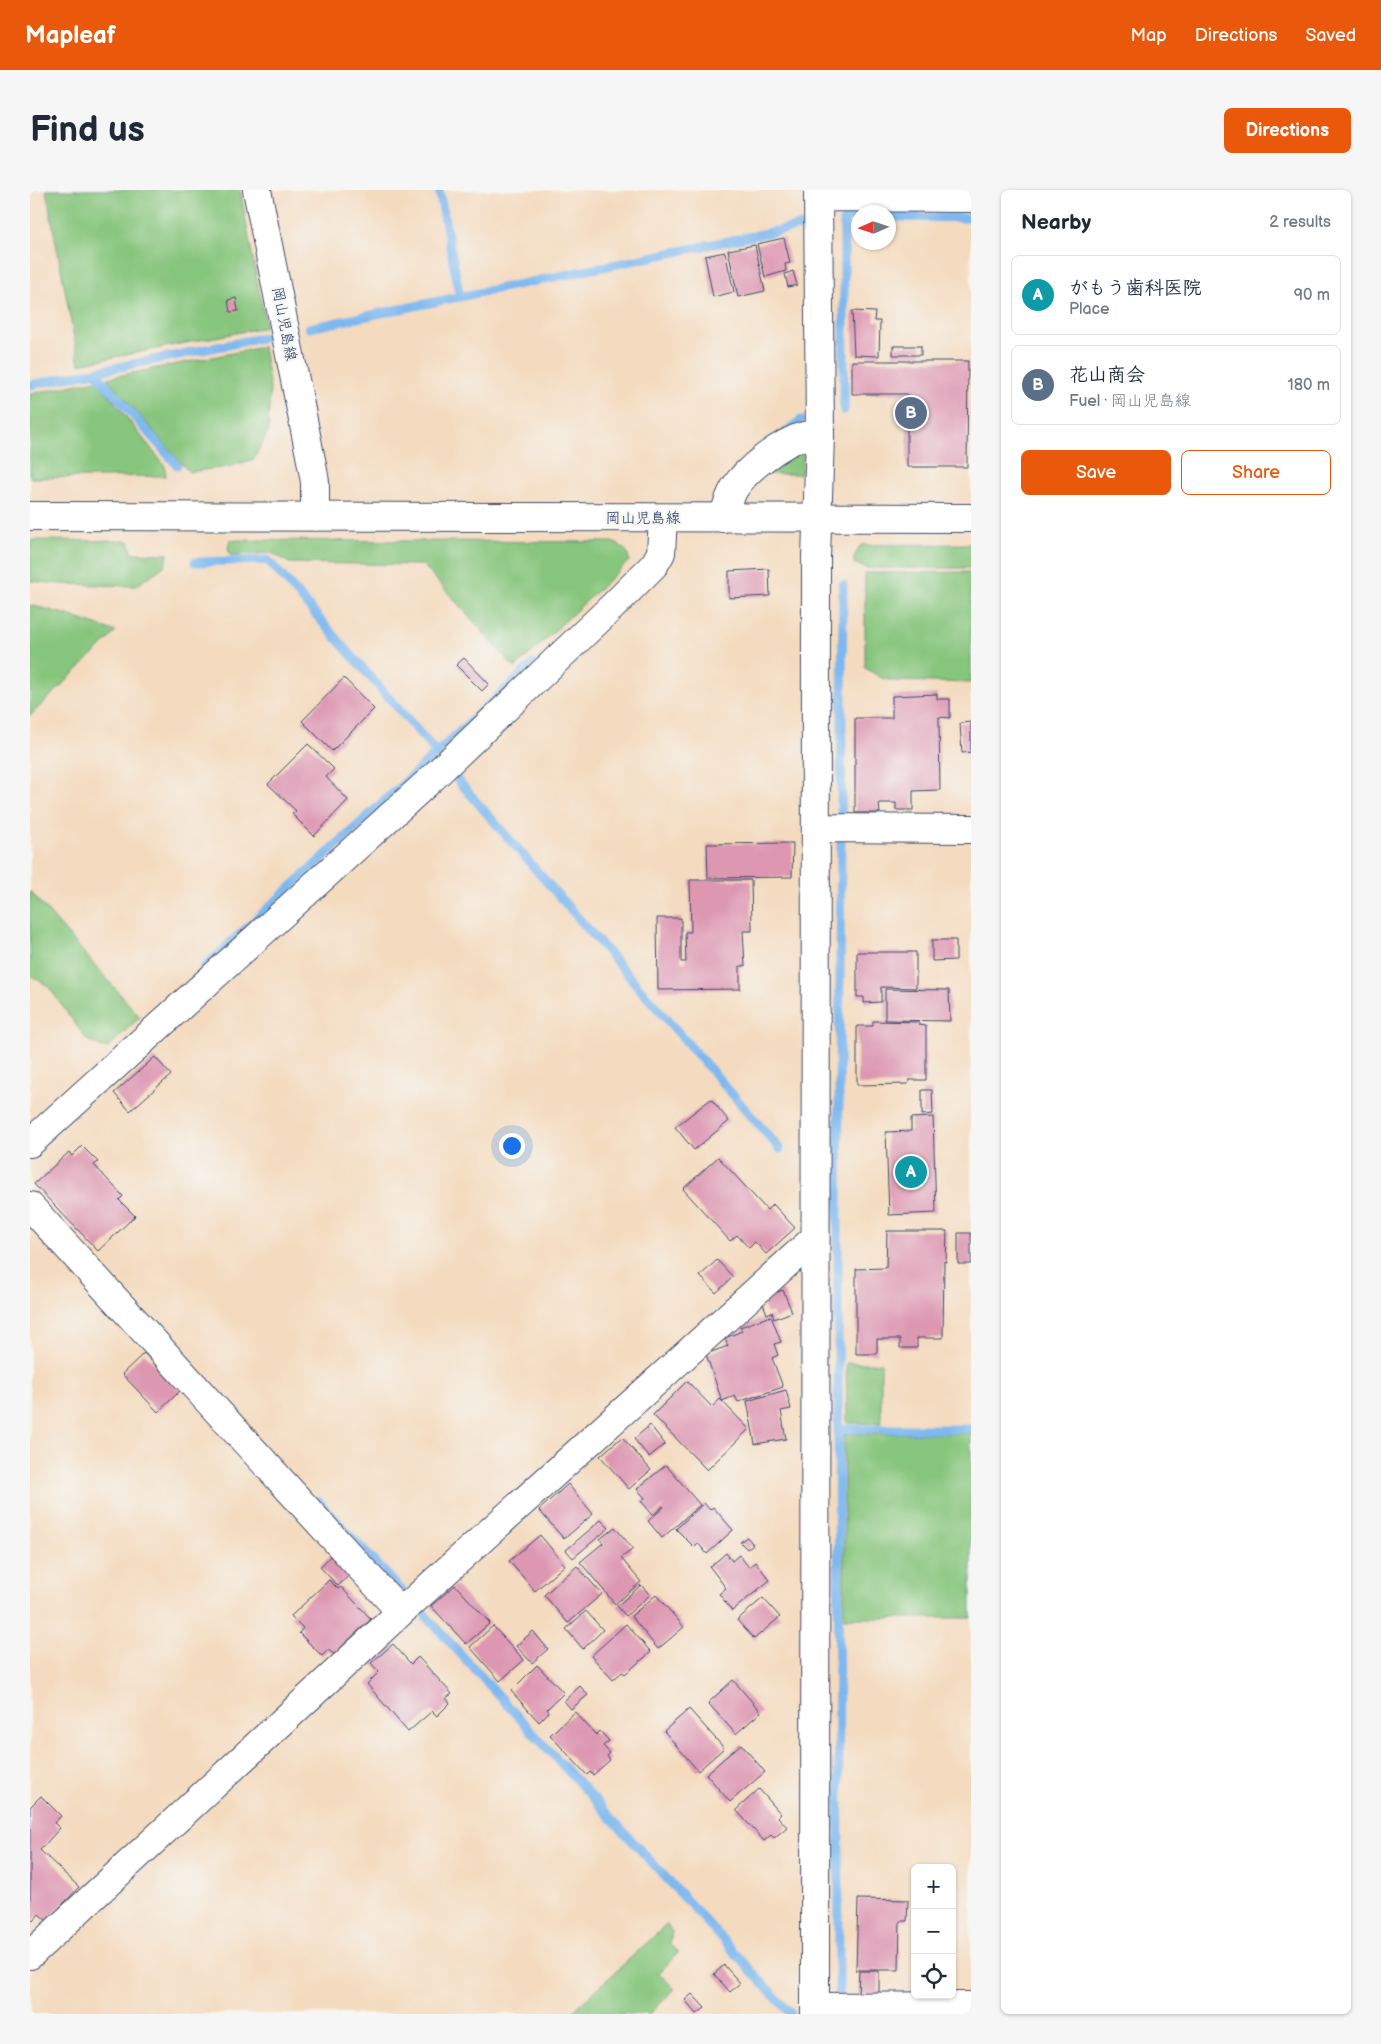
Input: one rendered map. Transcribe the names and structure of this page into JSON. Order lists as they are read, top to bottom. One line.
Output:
{"streets":{"street":["岡山児島線"]},"north":"left","page":{"header":"Mapleaf","nav":["Map","Directions","Saved"],"buttons":["Directions",["Save","Share"]],"title":"Find us","heading":["Nearby","2 results"],"list":[{"mark":"A","name":"がもう歯科医院","note":"Place","value":"90 m"},{"mark":"B","name":"花山商会","note":"Fuel · 岡山児島線","value":"180 m"}],"pins":["B","A"],"map_buttons":["+","−"]}}
